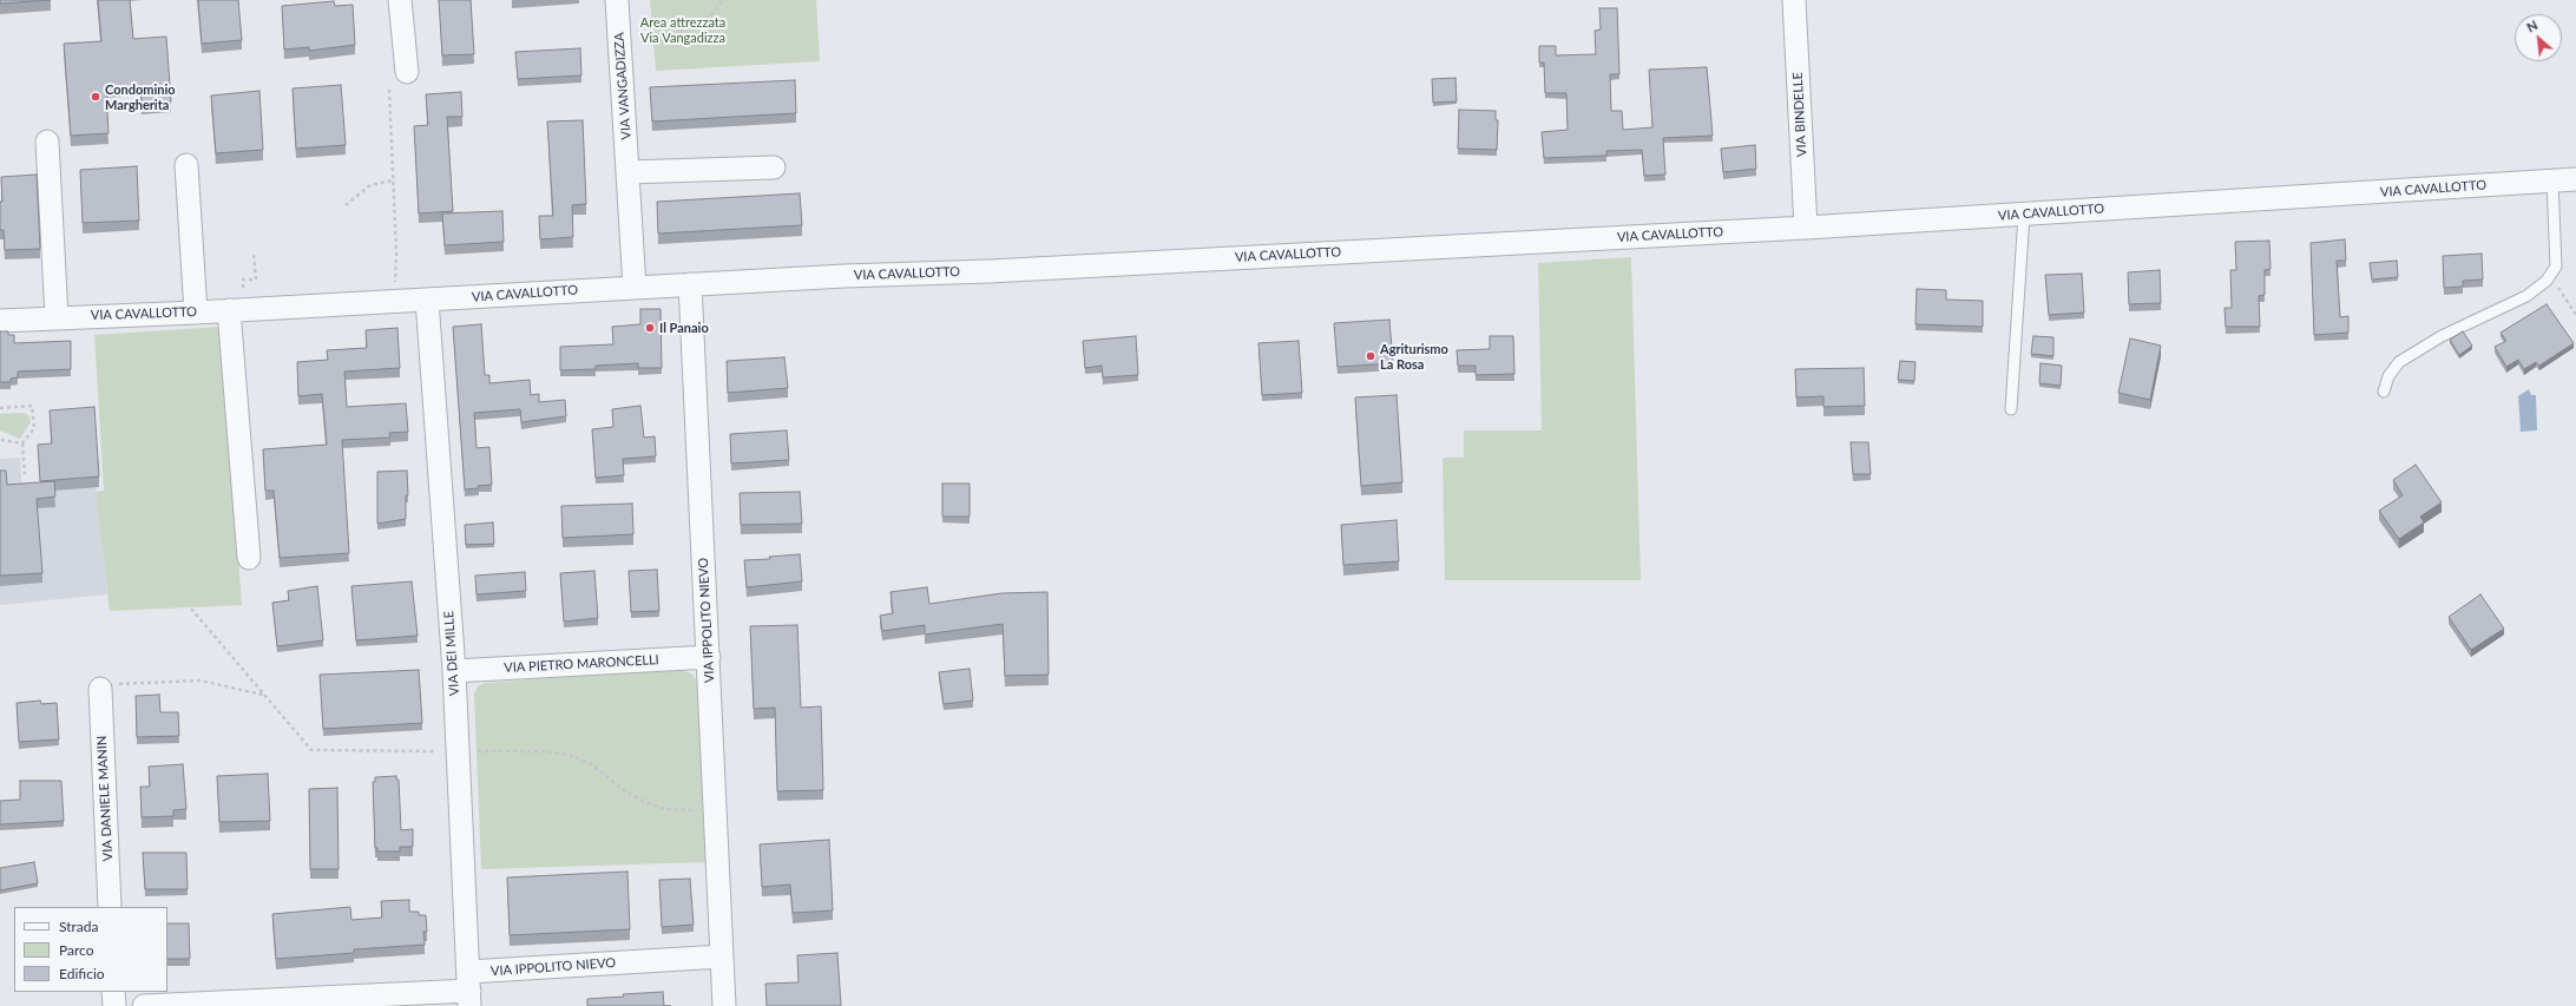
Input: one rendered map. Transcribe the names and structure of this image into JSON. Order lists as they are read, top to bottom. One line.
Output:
{"streets":{"street":["VIA VANGADIZZA","VIA BINDELLE","VIA CAVALLOTTO","VIA IPPOLITO NIEVO","VIA DEI MILLE","VIA PIETRO MARONCELLI","VIA DANIELE MANIN"]},"crossings":[["VIA VANGADIZZA","VIA CAVALLOTTO"],["VIA BINDELLE","VIA CAVALLOTTO"],["VIA CAVALLOTTO","VIA IPPOLITO NIEVO"],["VIA CAVALLOTTO","VIA DEI MILLE"],["VIA IPPOLITO NIEVO","VIA DEI MILLE"],["VIA IPPOLITO NIEVO","VIA PIETRO MARONCELLI"],["VIA DEI MILLE","VIA PIETRO MARONCELLI"]],"parks":["Area attrezzata Via Vangadizza"],"places":["Condominio Margherita","Il Panaio","Agriturismo La Rosa"],"legend":["Strada","Parco","Edificio"],"north":"top left"}
